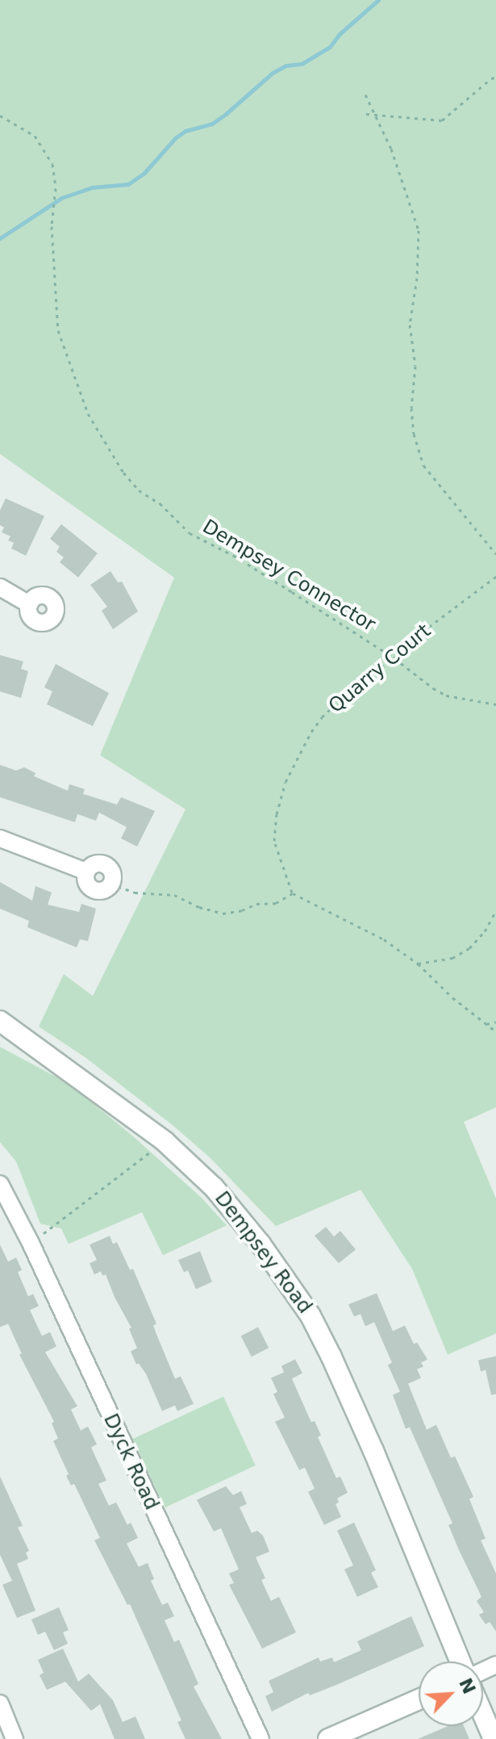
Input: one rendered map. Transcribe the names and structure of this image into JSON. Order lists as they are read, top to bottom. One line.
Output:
{"streets":{"street":["Dempsey Road","Dyck Road"],"path":["Dempsey Connector","Quarry Court"]},"crossings":[["Dempsey Connector","Quarry Court"]],"north":"top right"}
